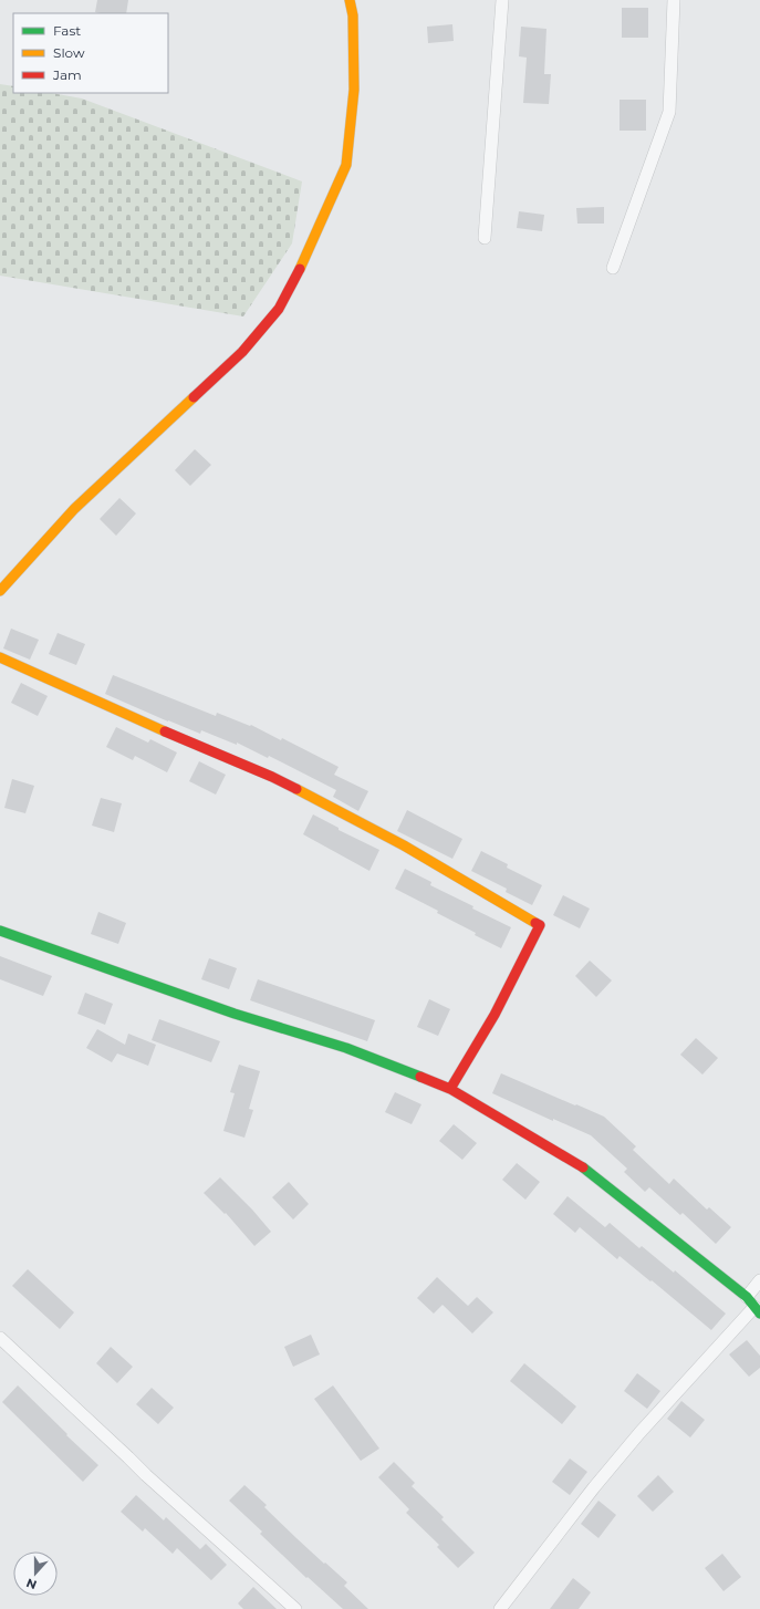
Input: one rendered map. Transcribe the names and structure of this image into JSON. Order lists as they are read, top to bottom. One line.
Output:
{"legend":["Fast","Slow","Jam"],"north":"bottom"}
